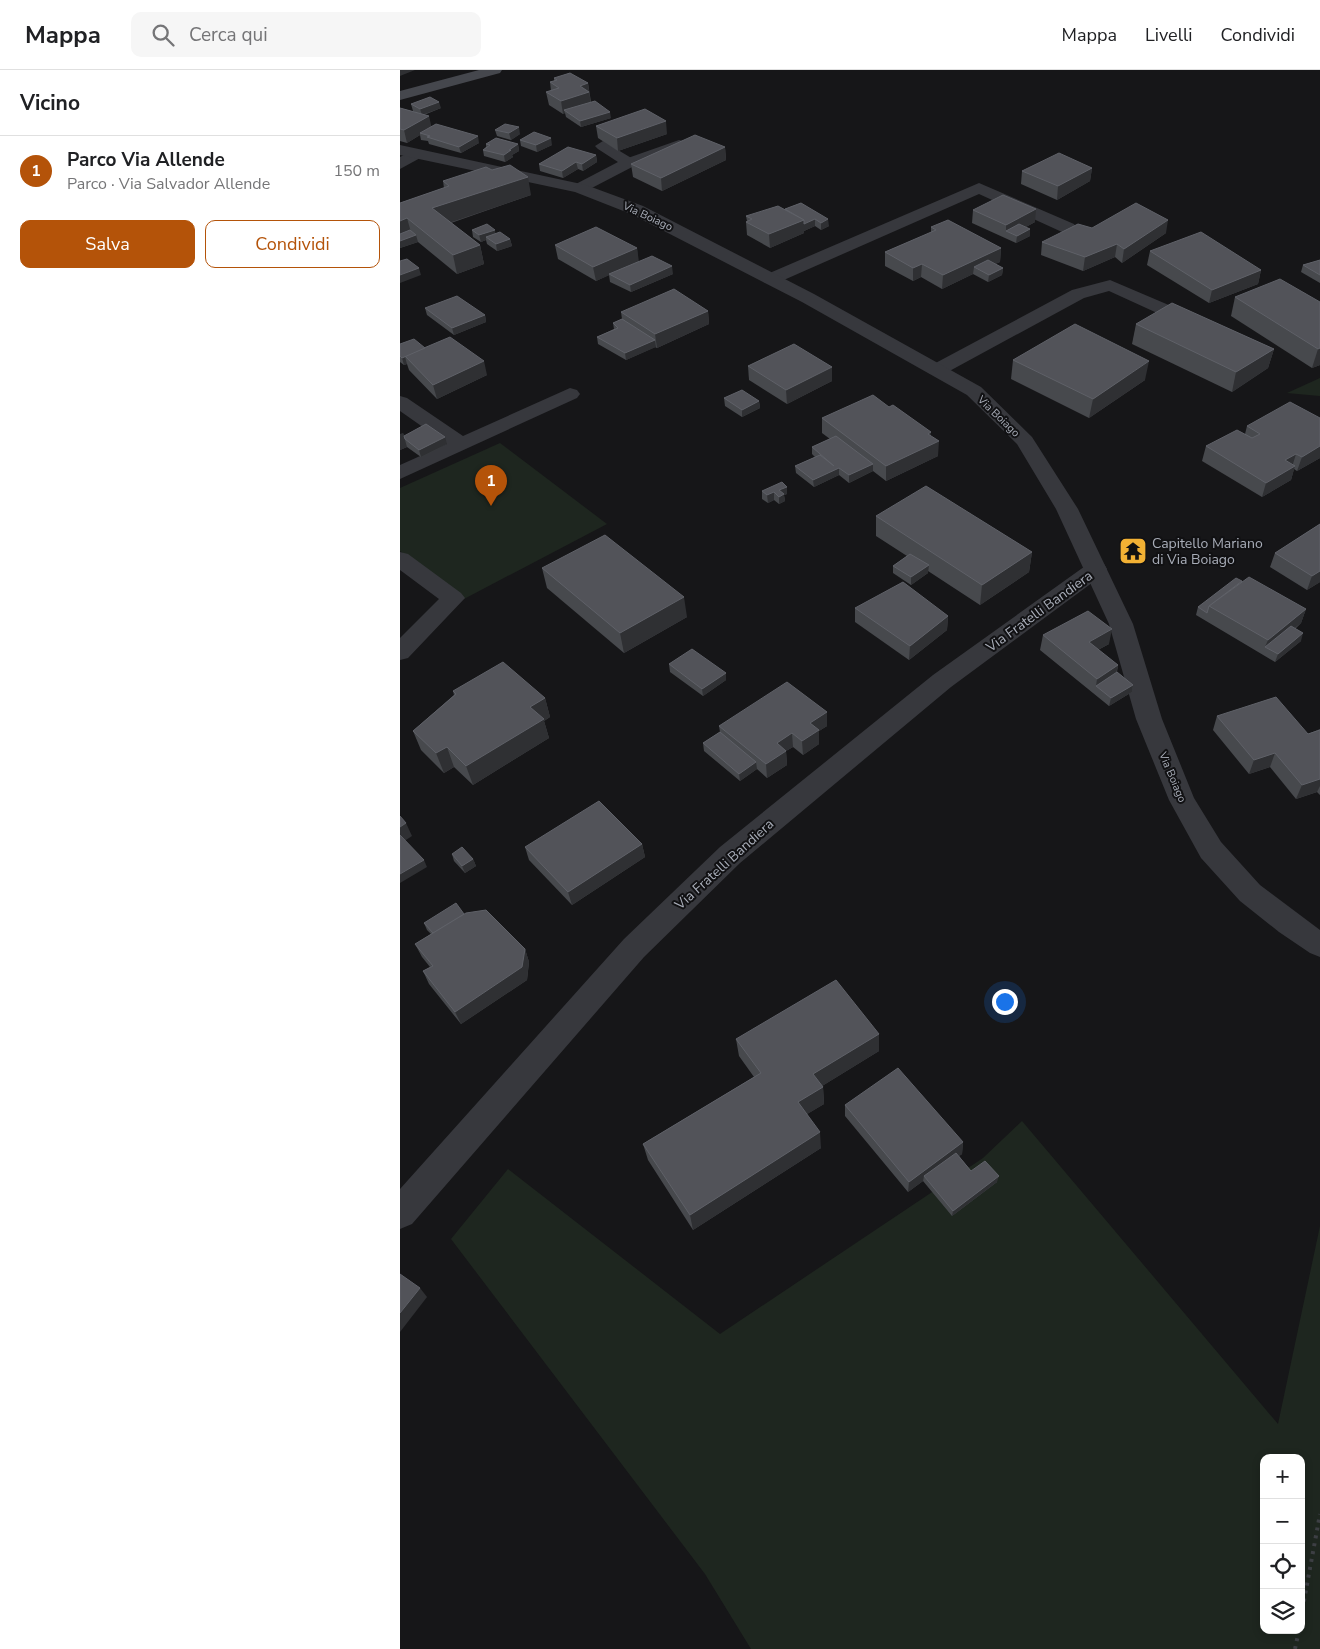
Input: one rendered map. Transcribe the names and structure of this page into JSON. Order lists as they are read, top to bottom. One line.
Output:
{"streets":{"street":["Via Boiago","Via Fratelli Bandiera"]},"crossings":[["Via Boiago","Via Fratelli Bandiera"]],"places":{"temple":["Capitello Mariano di Via Boiago"]},"page":{"header":"Mappa","search":"Cerca qui","nav":["Mappa","Livelli","Condividi"],"heading":"Vicino","list":[{"mark":"1","name":"Parco Via Allende","note":"Parco · Via Salvador Allende","value":"150 m"}],"buttons":["Salva","Condividi"],"pins":"1","map_buttons":["+","−"]}}
